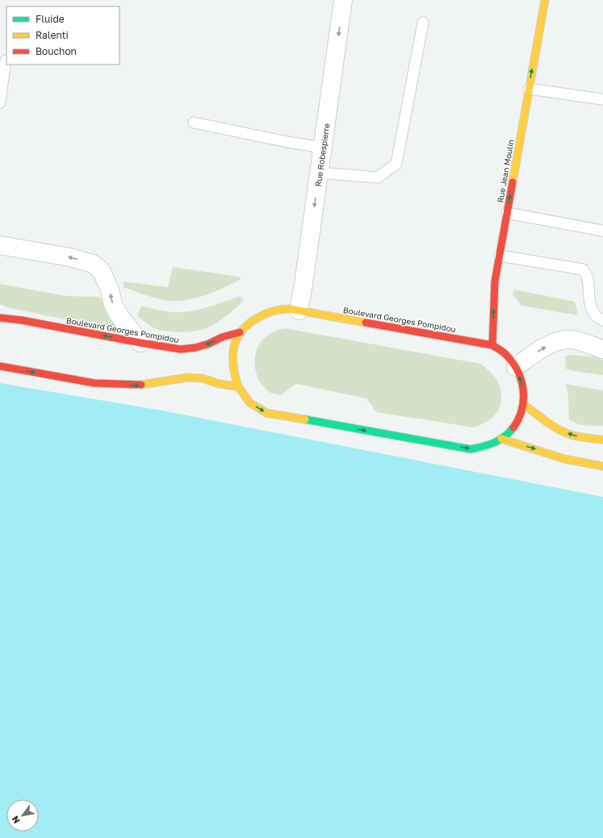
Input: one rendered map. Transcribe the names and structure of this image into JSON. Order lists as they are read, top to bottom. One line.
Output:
{"streets":{"main road":["Rue Jean Moulin","Boulevard Georges Pompidou"],"street":["Rue Robespierre"]},"crossings":[["Rue Robespierre","Boulevard Georges Pompidou"],["Rue Jean Moulin","Boulevard Georges Pompidou"]],"one_way":["Rue Robespierre","Rue Jean Moulin"],"legend":["Fluide","Ralenti","Bouchon"],"north":"bottom left"}
